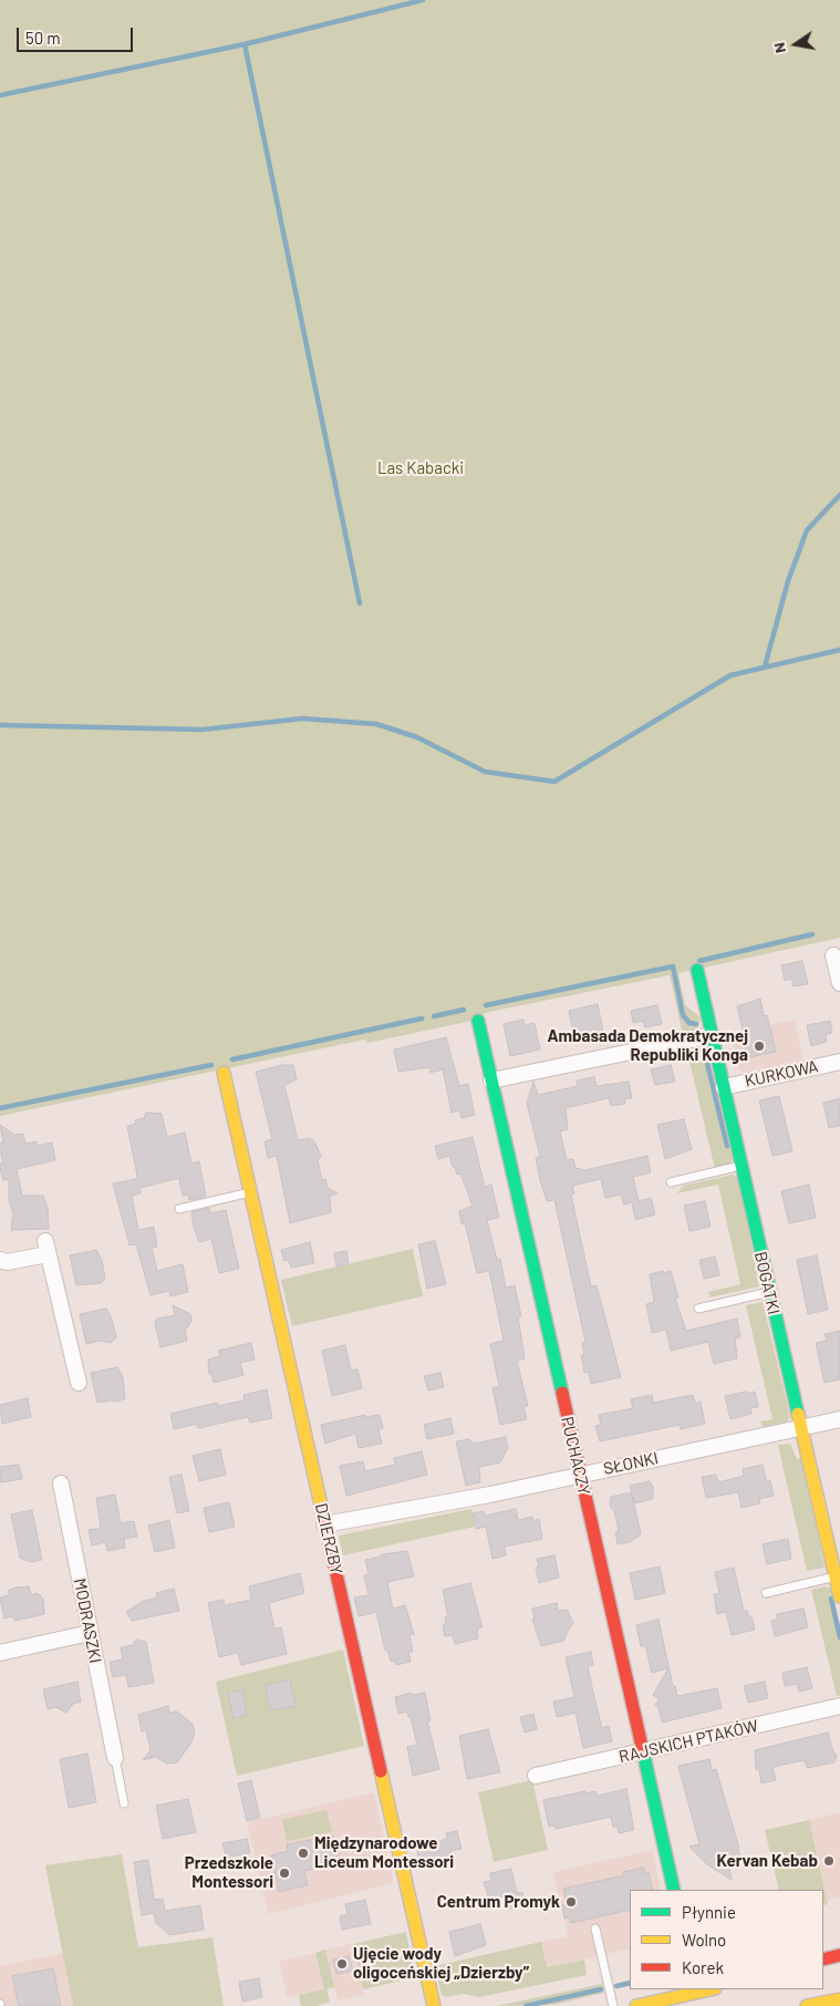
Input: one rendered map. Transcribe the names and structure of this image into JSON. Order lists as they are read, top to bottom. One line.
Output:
{"streets":{"street":["KURKOWA","BOGATKI","PUCHACZY","SŁONKI","DZIERZBY","MODRASZKI","RAJSKICH PTAKÓW"]},"crossings":[["KURKOWA","BOGATKI"],["BOGATKI","SŁONKI"],["PUCHACZY","SŁONKI"],["PUCHACZY","RAJSKICH PTAKÓW"],["SŁONKI","DZIERZBY"]],"parks":["Las Kabacki"],"places":["Ambasada Demokratycznej Republiki Konga","Międzynarodowe Liceum Montessori","Kervan Kebab","Przedszkole Montessori","Centrum Promyk","Ujęcie wody oligoceńskiej „Dzierzby”"],"legend":["Płynnie","Wolno","Korek"],"scale_bar":"50 m","north":"left"}
